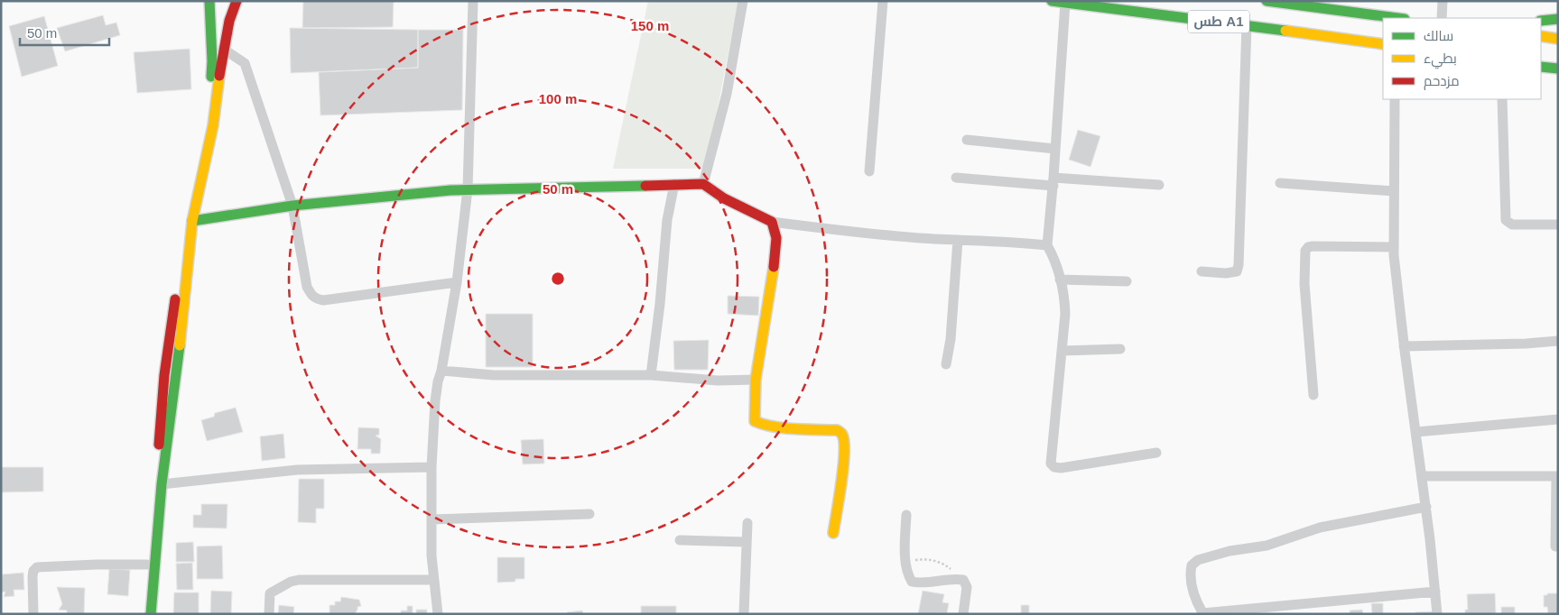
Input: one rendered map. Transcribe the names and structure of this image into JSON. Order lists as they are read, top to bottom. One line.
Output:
{"streets":{"main road":["طس A1"]},"legend":["سالك","بطيء","مزدحم"],"scale_bar":"50 m","rings":["150 m","100 m","50 m"]}
